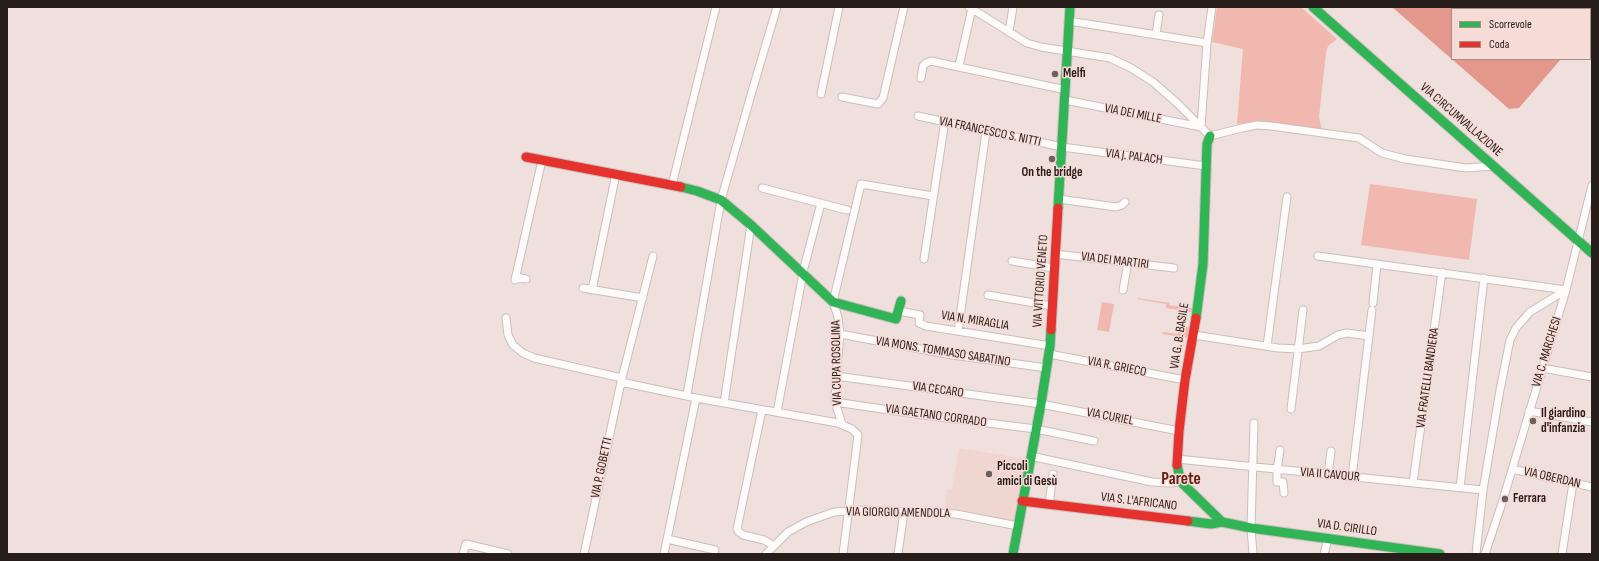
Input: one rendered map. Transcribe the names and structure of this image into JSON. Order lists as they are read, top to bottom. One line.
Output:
{"streets":{"street":["VIA DEI MILLE","VIA CIRCUMVALLAZIONE","VIA FRANCESCO S. NITTI","VIA J. PALACH","VIA DEI MARTIRI","VIA VITTORIO VENETO","VIA N. MIRAGLIA","VIA G. B. BASILE","VIA MONS. TOMMASO SABATINO","VIA C. MARCHESI","VIA CUPA ROSOLINA","VIA R. GRIECO","VIA FRATELLI BANDIERA","VIA CECARO","VIA GAETANO CORRADO","VIA CURIEL","VIA P. GOBETTI","VIA II CAVOUR","VIA OBERDAN","VIA S. L'AFRICANO","VIA GIORGIO AMENDOLA","VIA D. CIRILLO"]},"crossings":[["VIA DEI MILLE","VIA VITTORIO VENETO"],["VIA CIRCUMVALLAZIONE","VIA C. MARCHESI"],["VIA FRANCESCO S. NITTI","VIA J. PALACH"],["VIA FRANCESCO S. NITTI","VIA VITTORIO VENETO"],["VIA J. PALACH","VIA VITTORIO VENETO"],["VIA J. PALACH","VIA G. B. BASILE"],["VIA DEI MARTIRI","VIA VITTORIO VENETO"],["VIA VITTORIO VENETO","VIA N. MIRAGLIA"],["VIA VITTORIO VENETO","VIA MONS. TOMMASO SABATINO"],["VIA VITTORIO VENETO","VIA R. GRIECO"],["VIA VITTORIO VENETO","VIA CECARO"],["VIA VITTORIO VENETO","VIA GAETANO CORRADO"],["VIA VITTORIO VENETO","VIA CURIEL"],["VIA VITTORIO VENETO","VIA S. L'AFRICANO"],["VIA VITTORIO VENETO","VIA GIORGIO AMENDOLA"],["VIA N. MIRAGLIA","VIA R. GRIECO"],["VIA G. B. BASILE","VIA R. GRIECO"],["VIA G. B. BASILE","VIA CURIEL"],["VIA G. B. BASILE","VIA II CAVOUR"],["VIA MONS. TOMMASO SABATINO","VIA CUPA ROSOLINA"],["VIA C. MARCHESI","VIA OBERDAN"],["VIA CUPA ROSOLINA","VIA CECARO"],["VIA CUPA ROSOLINA","VIA GAETANO CORRADO"],["VIA FRATELLI BANDIERA","VIA II CAVOUR"],["VIA CECARO","VIA CURIEL"],["VIA S. L'AFRICANO","VIA D. CIRILLO"]],"districts":["Parete"],"places":["Melfi","On the bridge","Il giardino d'infanzia","Piccoli amici di Gesù","Ferrara"],"legend":["Scorrevole","Coda"]}
